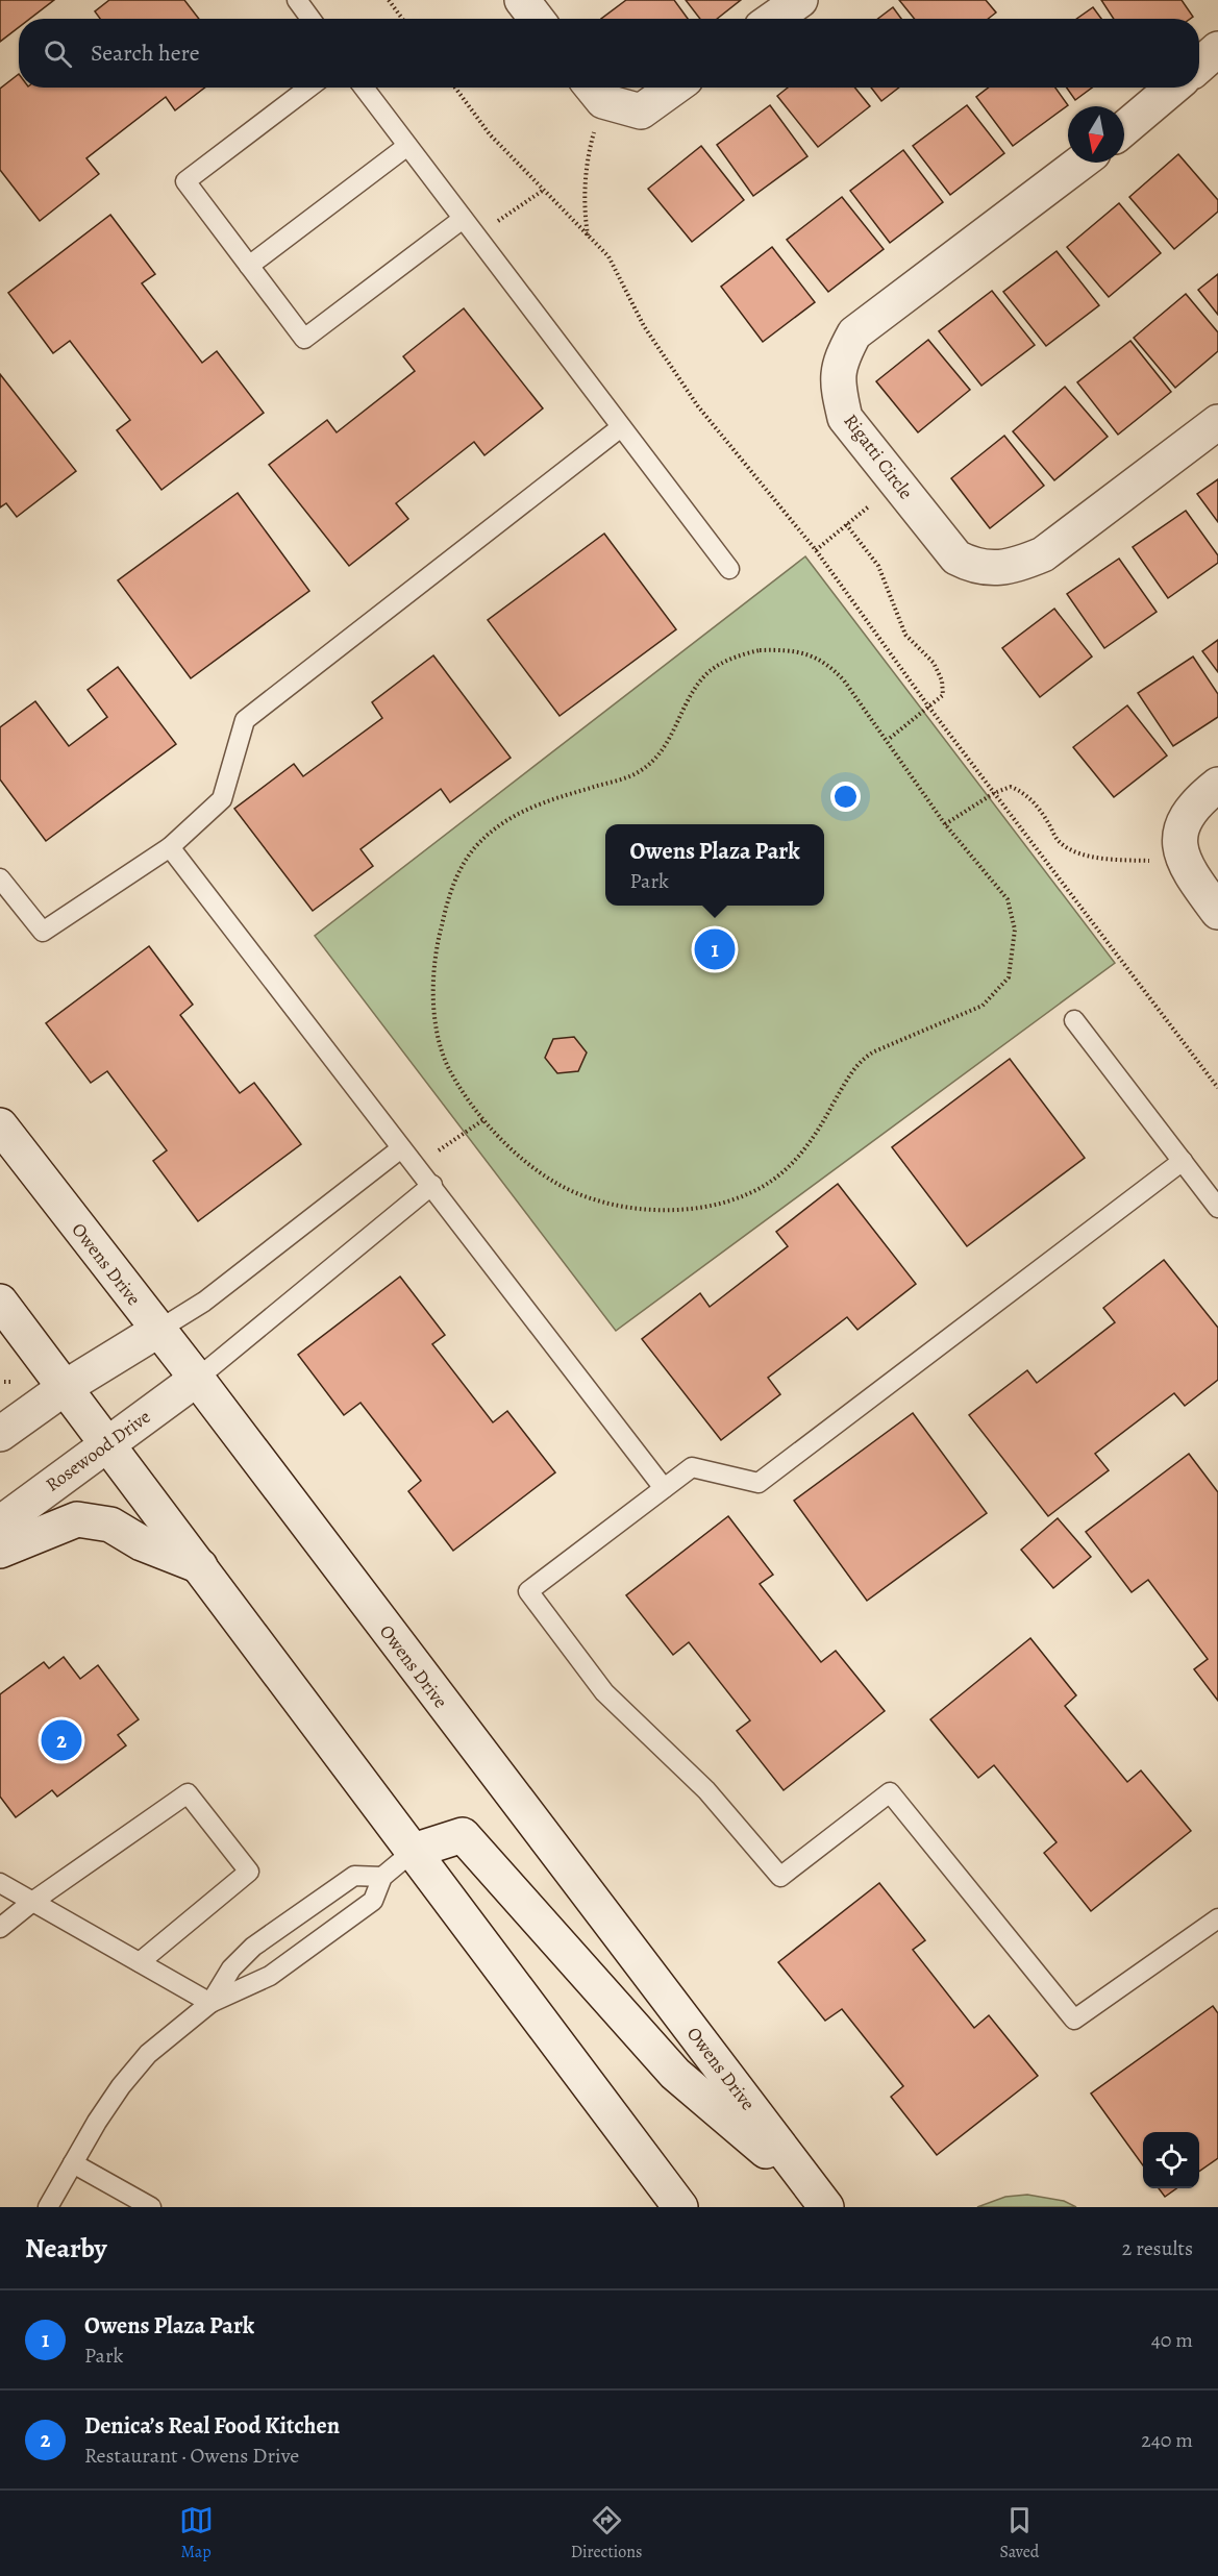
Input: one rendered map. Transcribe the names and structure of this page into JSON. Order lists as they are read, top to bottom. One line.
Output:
{"streets":{"street":["Rigatti Circle","Owens Drive","Rosewood Drive"]},"crossings":[["Owens Drive","Rosewood Drive"]],"north":"bottom","page":{"search":"Search here","popup":["Owens Plaza Park","Park"],"pins":["1","2"],"heading":["Nearby","2 results"],"list":[{"mark":"1","name":"Owens Plaza Park","note":"Park","value":"40 m"},{"mark":"2","name":"Denica’s Real Food Kitchen","note":"Restaurant · Owens Drive","value":"240 m"}],"nav":["Map","Directions","Saved"]}}
